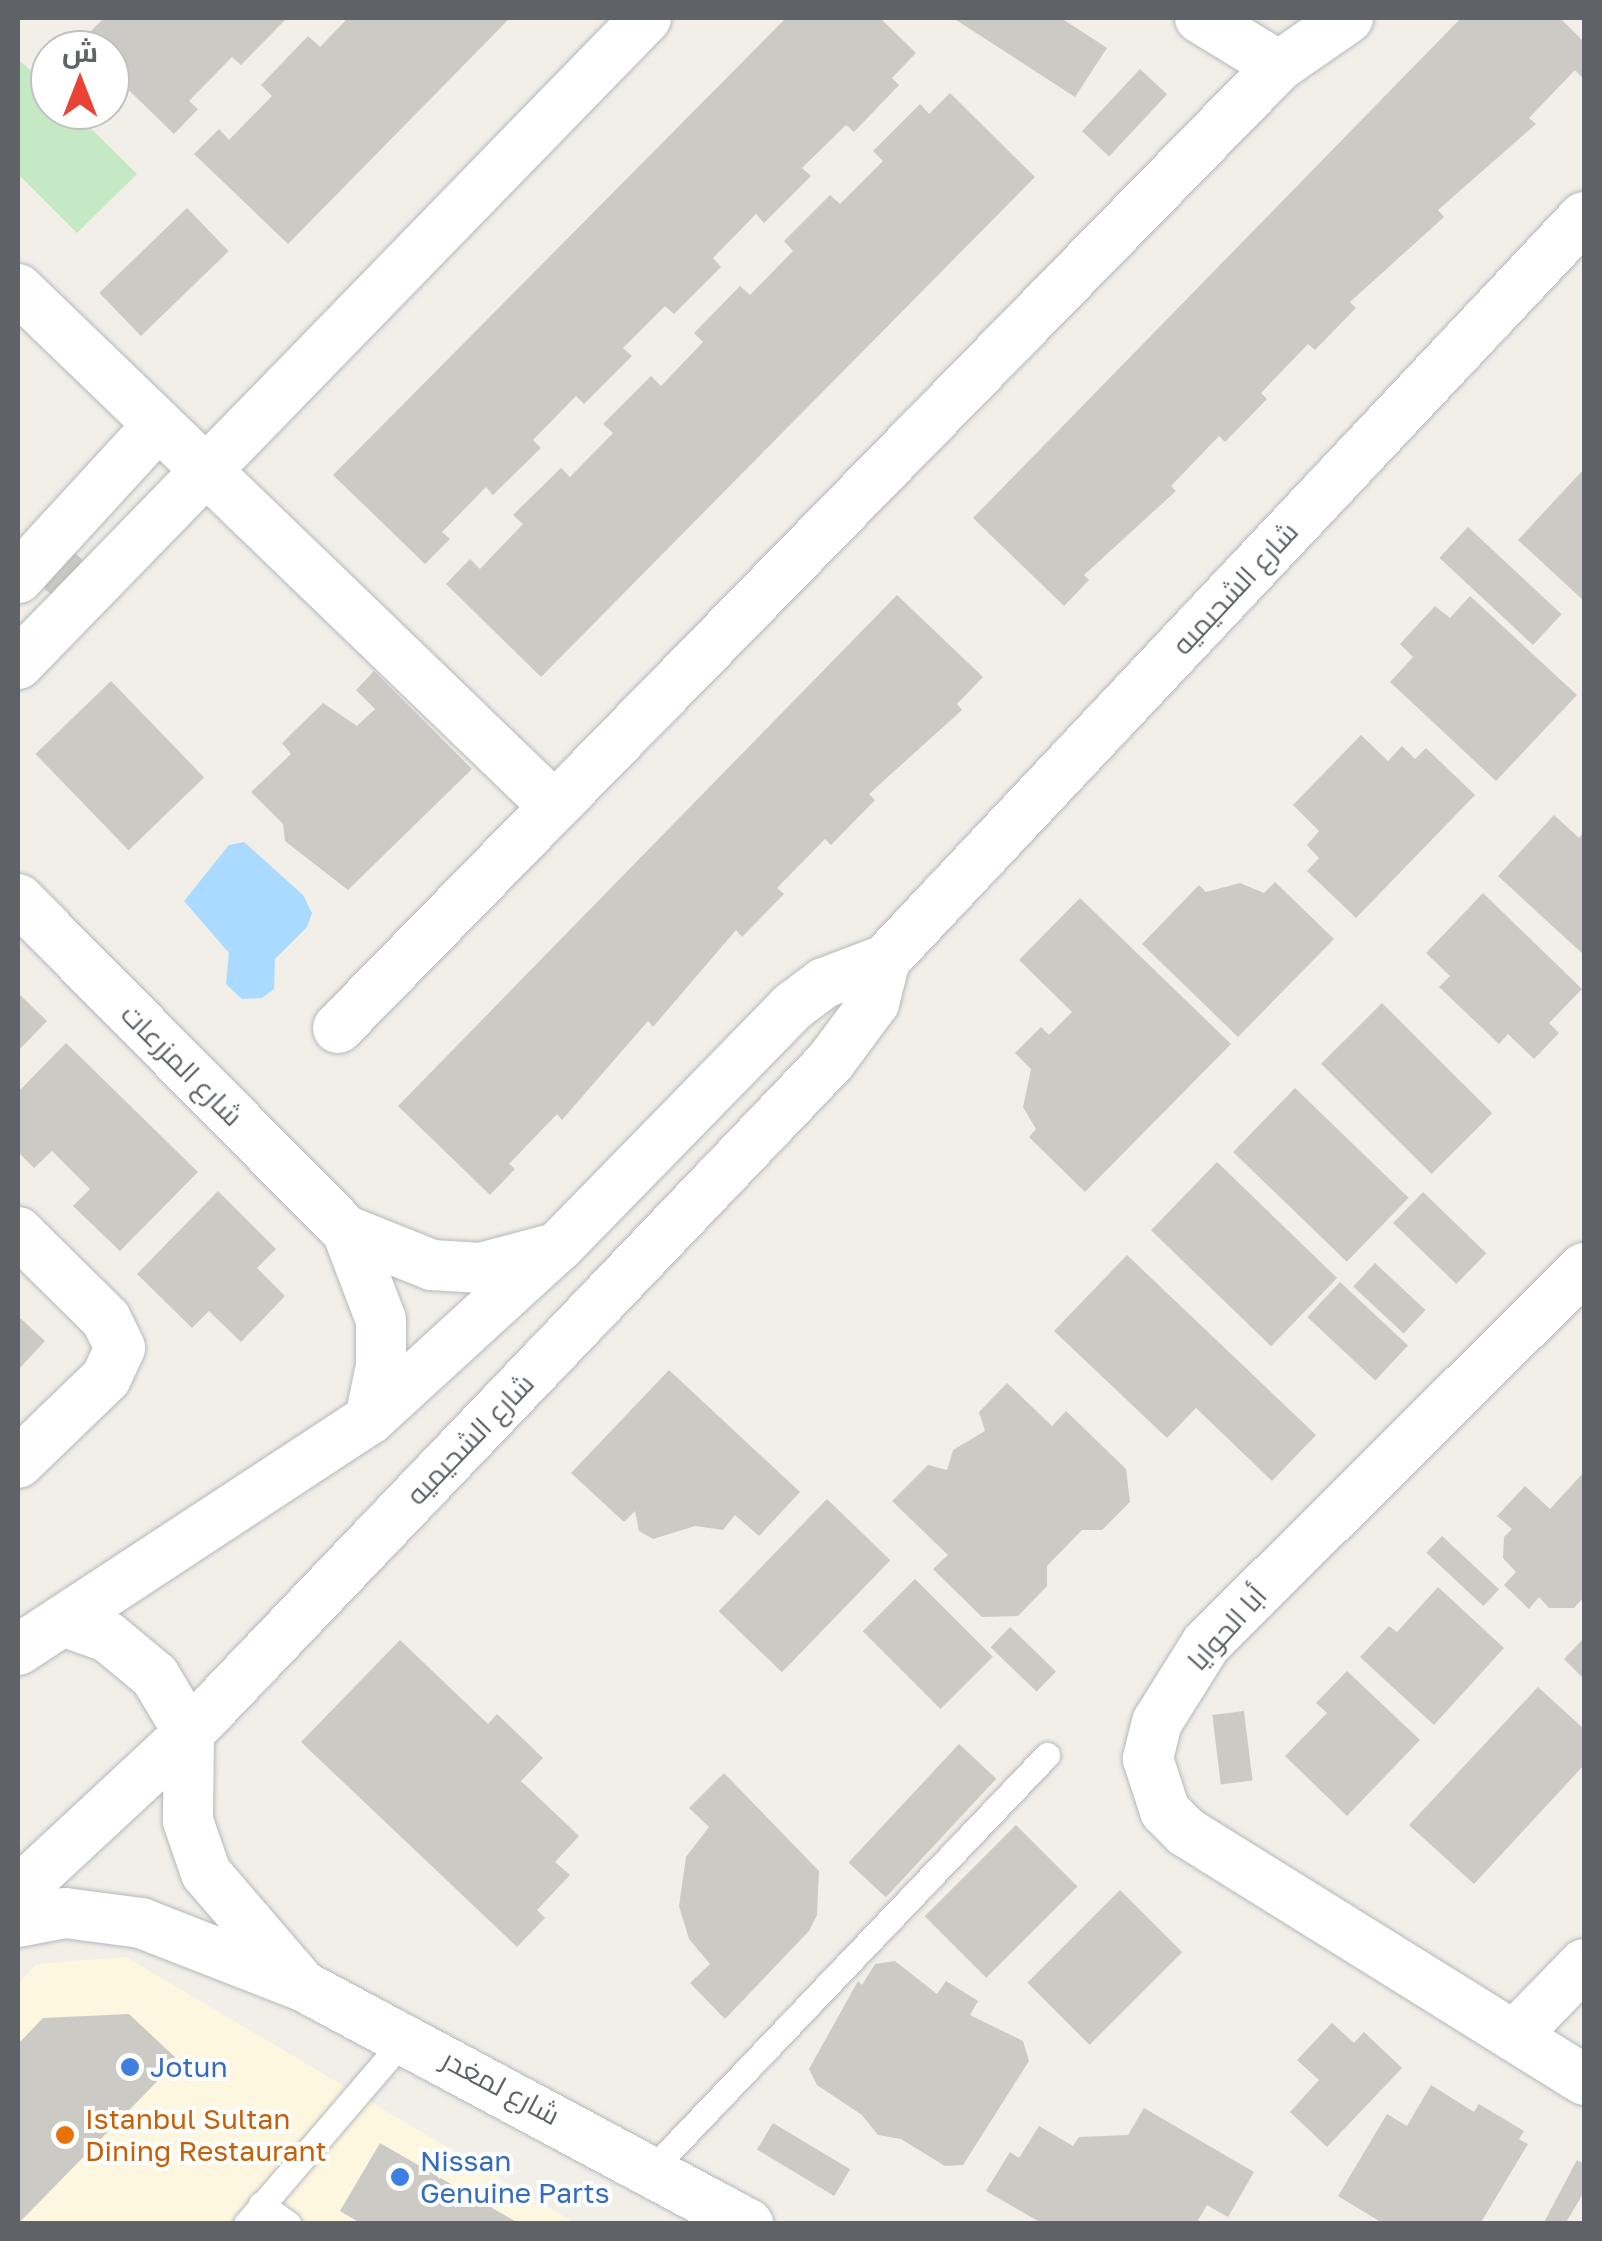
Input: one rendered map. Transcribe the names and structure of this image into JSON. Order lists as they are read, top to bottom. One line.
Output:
{"streets":{"street":["شارع الشحيميه","شارع المزرعات","أبا الحوايا","شارع لمغدر"]},"crossings":[["شارع الشحيميه","شارع المزرعات"],["شارع الشحيميه","شارع لمغدر"]],"places":["Jotun","Istanbul Sultan Dining Restaurant","Nissan Genuine Parts"],"north":"top"}
